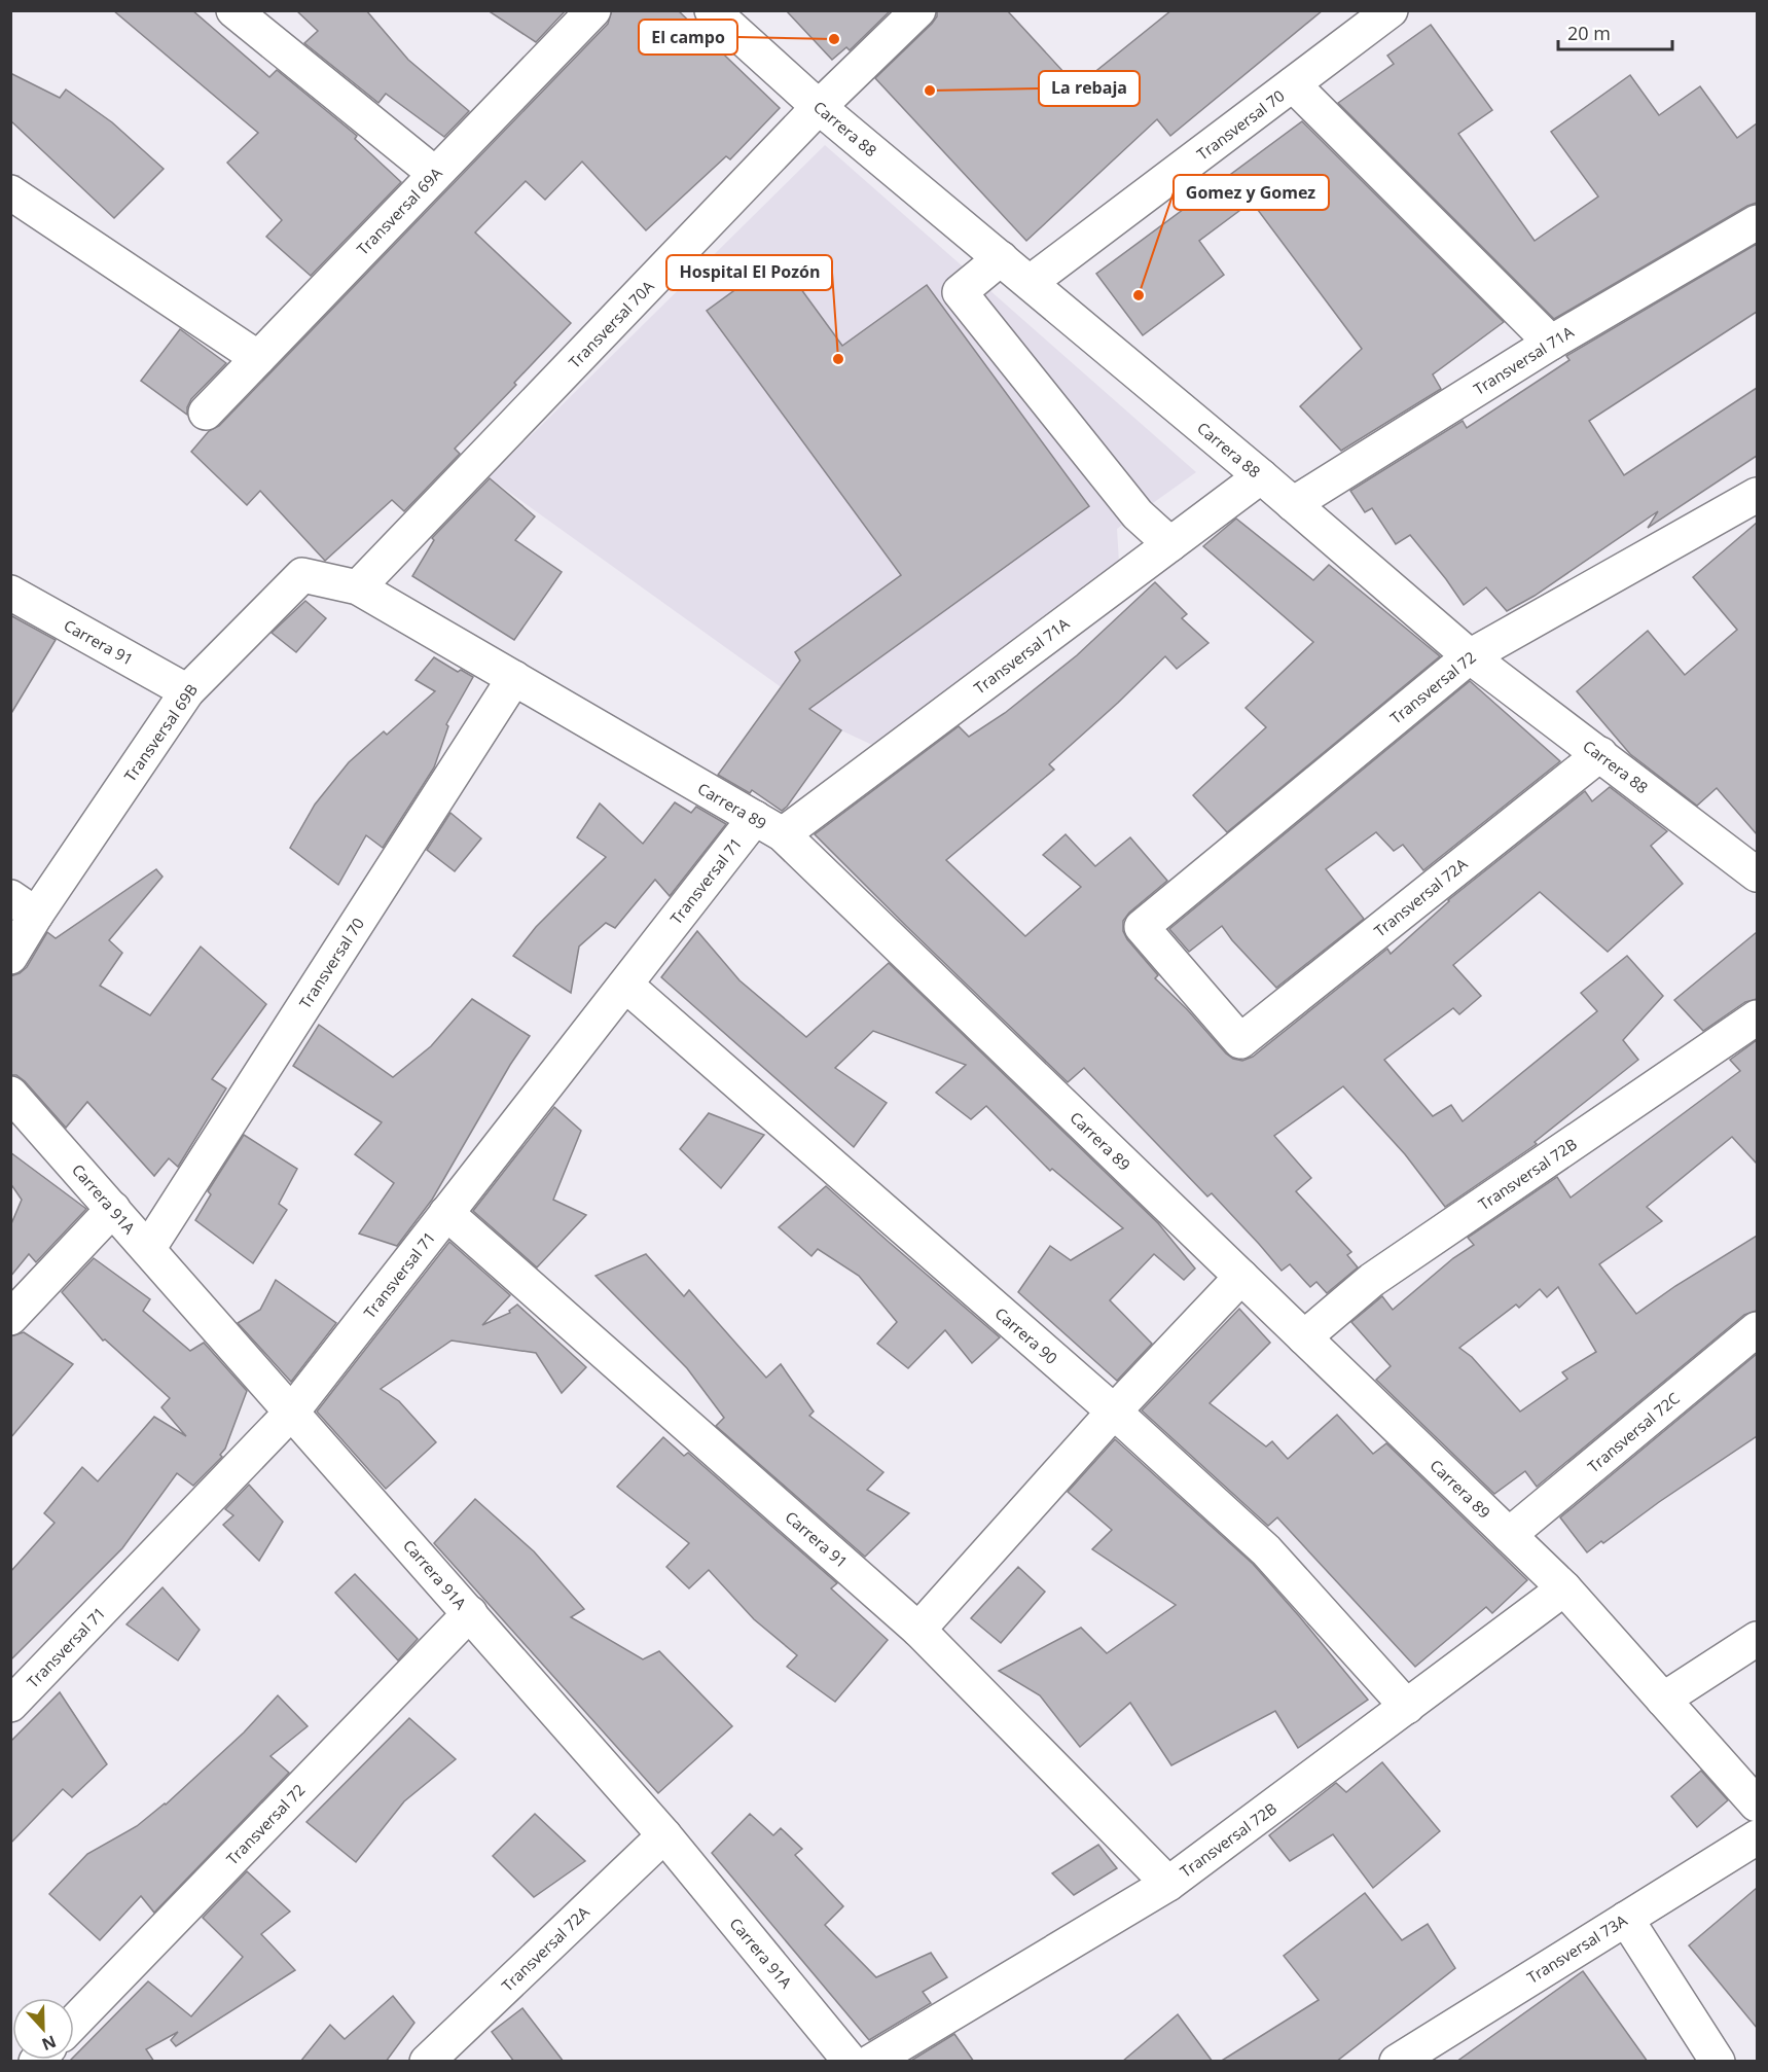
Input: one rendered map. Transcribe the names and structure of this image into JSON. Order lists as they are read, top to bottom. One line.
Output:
{"streets":{"street":["Transversal 70","Carrera 88","Transversal 69A","Transversal 70A","Transversal 71A","Carrera 91","Transversal 72","Transversal 69B","Carrera 89","Transversal 71","Transversal 72A","Transversal 72B","Carrera 91A","Carrera 90","Transversal 72C","Transversal 73A"]},"crossings":[["Transversal 70","Carrera 88"],["Transversal 70","Carrera 89"],["Transversal 70","Carrera 91A"],["Carrera 88","Transversal 70A"],["Carrera 88","Transversal 71A"],["Carrera 88","Transversal 72"],["Carrera 88","Transversal 72A"],["Transversal 70A","Transversal 69B"],["Transversal 70A","Carrera 89"],["Transversal 71A","Carrera 89"],["Transversal 71A","Transversal 71"],["Carrera 91","Transversal 69B"],["Carrera 91","Transversal 71"],["Carrera 91","Transversal 72B"],["Transversal 72","Transversal 72A"],["Transversal 72","Carrera 91A"],["Transversal 69B","Carrera 89"],["Carrera 89","Transversal 71"],["Carrera 89","Transversal 72B"],["Carrera 89","Transversal 72C"],["Transversal 71","Carrera 91A"],["Transversal 71","Carrera 90"],["Transversal 72A","Carrera 91A"],["Transversal 72B","Carrera 90"]],"places":["El campo","La rebaja","Gomez y Gomez","Hospital El Pozón"],"scale_bar":"20 m","north":"bottom"}
